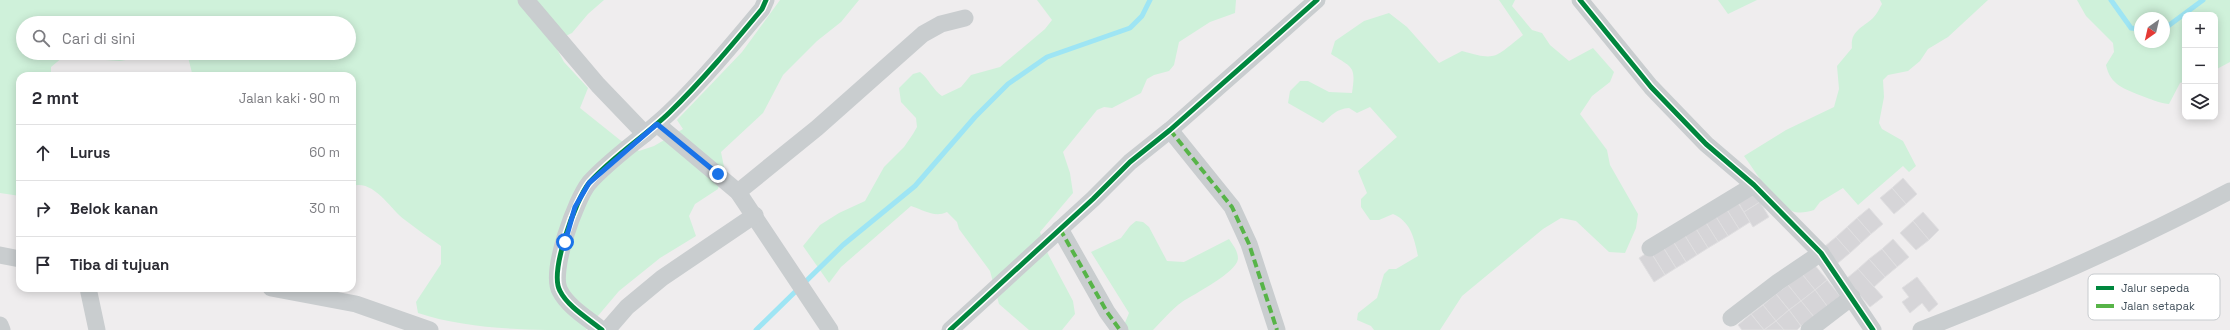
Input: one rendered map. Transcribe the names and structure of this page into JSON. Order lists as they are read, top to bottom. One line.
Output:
{"legend":["Jalur sepeda","Jalan setapak"],"north":"bottom left","page":{"map_buttons":["+","−"],"search":"Cari di sini","heading":["2 mnt","Jalan kaki · 90 m"],"list":[["Lurus","60 m"],["Belok kanan","30 m"],"Tiba di tujuan"]}}
